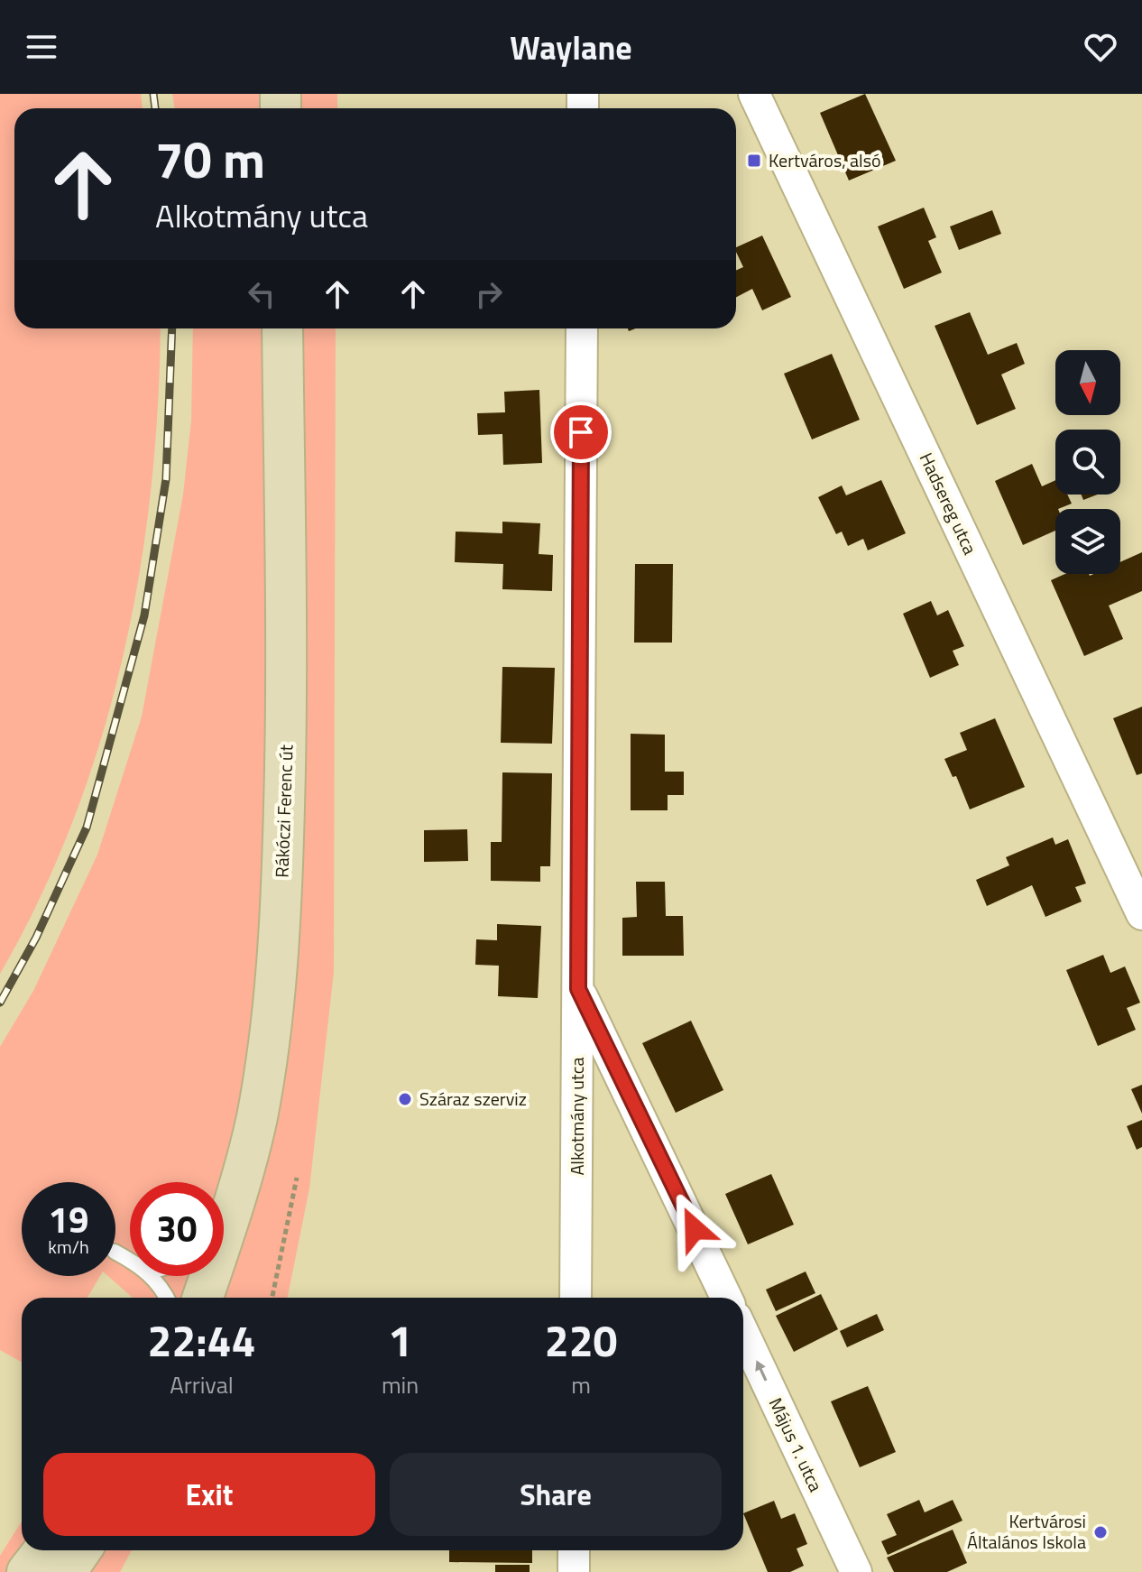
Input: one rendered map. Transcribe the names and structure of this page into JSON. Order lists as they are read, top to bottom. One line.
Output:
{"streets":{"main road":["Rákóczi Ferenc út"],"street":["Hadsereg utca","Alkotmány utca","Május 1. utca"]},"one_way":["Május 1. utca"],"places":{"transit":["Kertváros, alsó"],"other":["Száraz szerviz","Kertvárosi Általános Iskola"]},"north":"bottom","page":{"header":"Waylane","turn":["70 m","Alkotmány utca"],"speed":"19 km/h","limit":"30","eta":["22:44","Arrival","1","min","220","m"],"buttons":["Exit","Share"]}}
